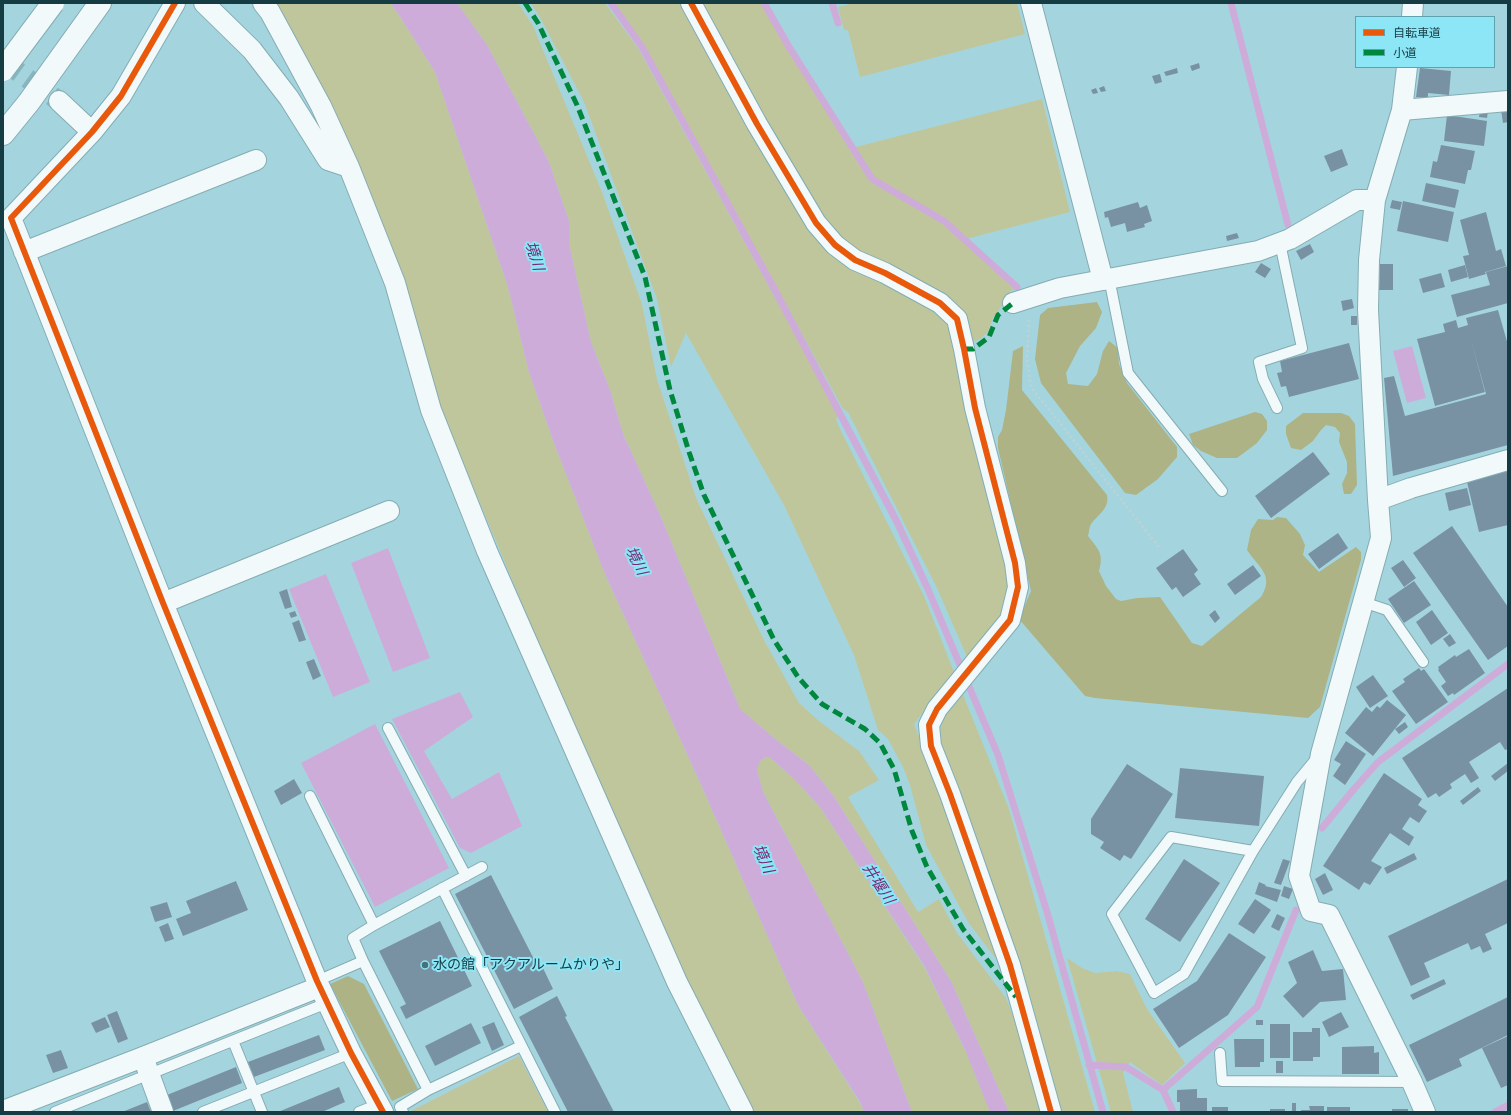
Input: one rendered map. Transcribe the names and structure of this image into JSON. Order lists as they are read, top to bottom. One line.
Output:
{"water":["境川","井堰川"],"places":["水の館「アクアルームかりや」"],"legend":["自転車道","小道"]}
